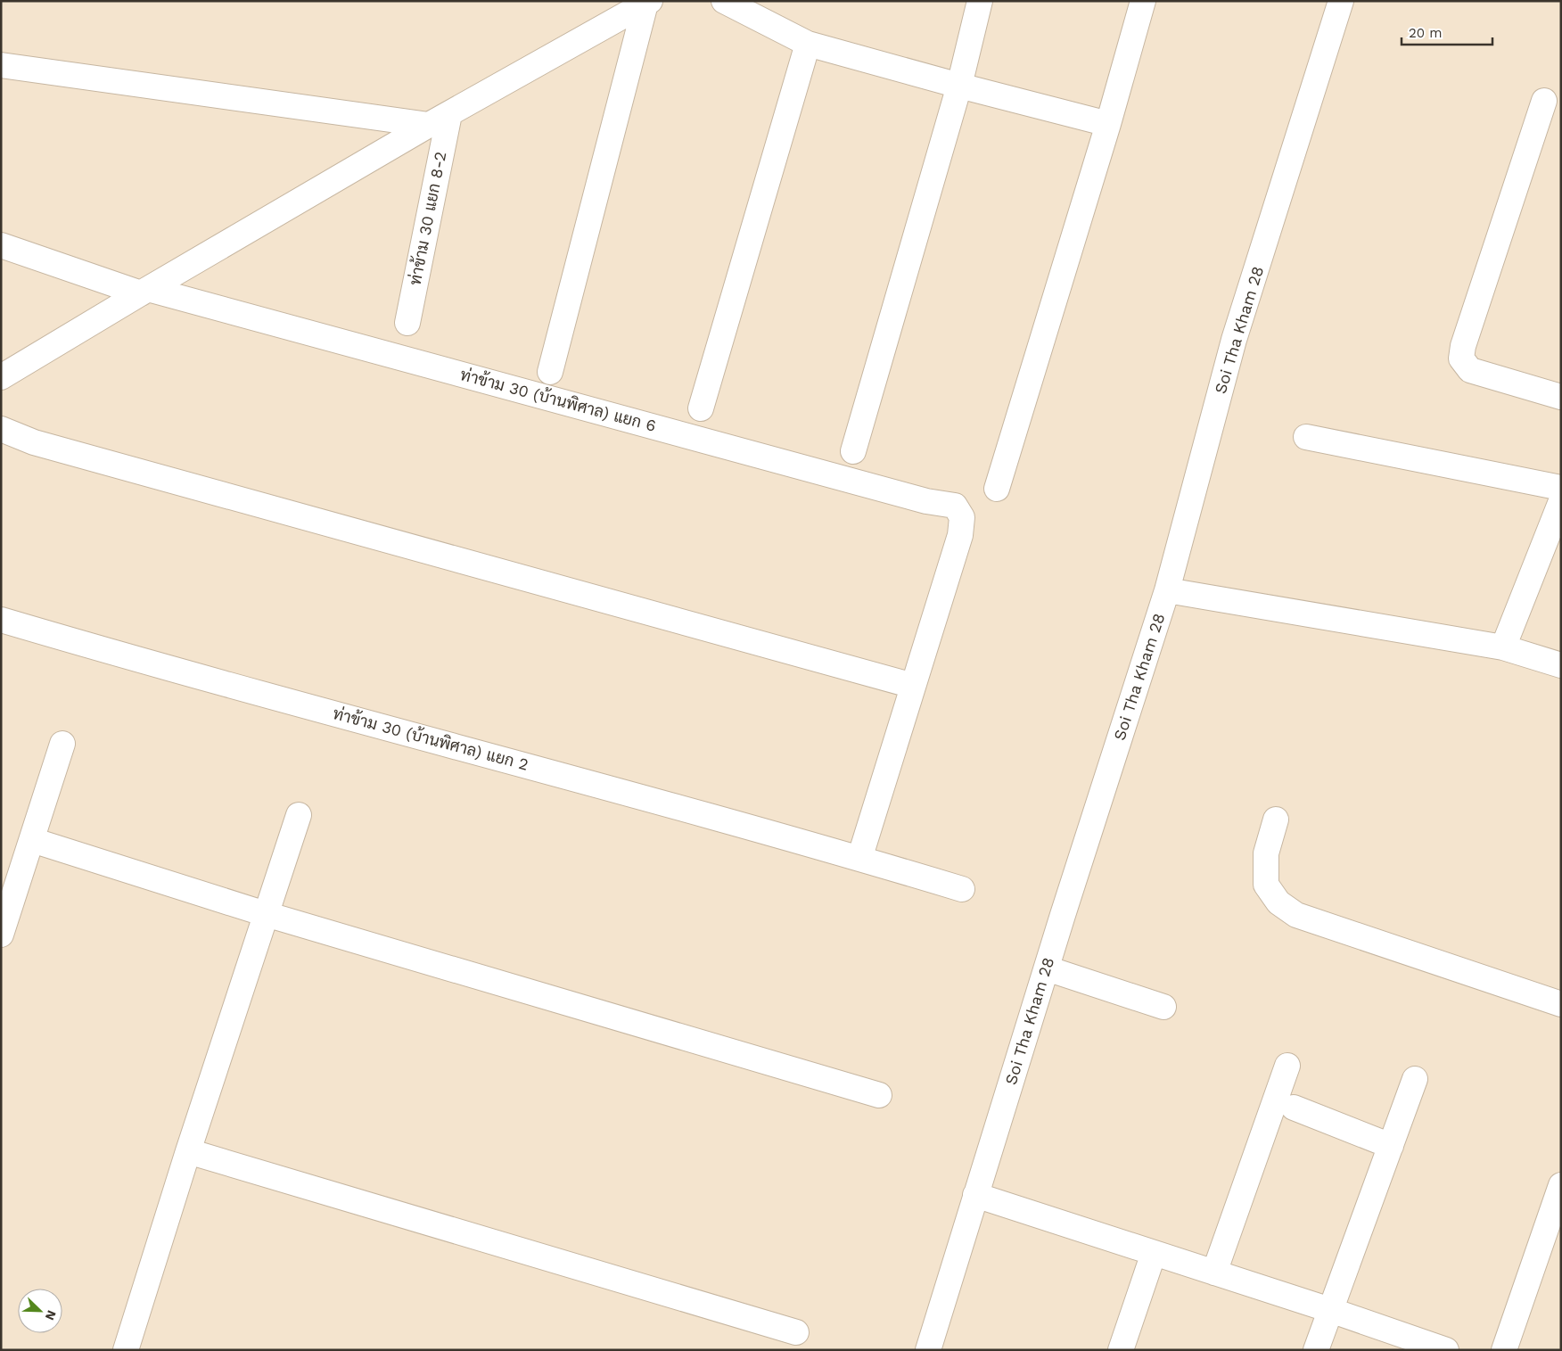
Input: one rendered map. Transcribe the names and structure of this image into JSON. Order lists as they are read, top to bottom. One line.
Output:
{"streets":{"street":["ท่าข้าม 30 แยก 8-2","Soi Tha Kham 28","ท่าข้าม 30 (บ้านพิศาล) แยก 6","ท่าข้าม 30 (บ้านพิศาล) แยก 2"]},"scale_bar":"20 m","north":"bottom right"}
